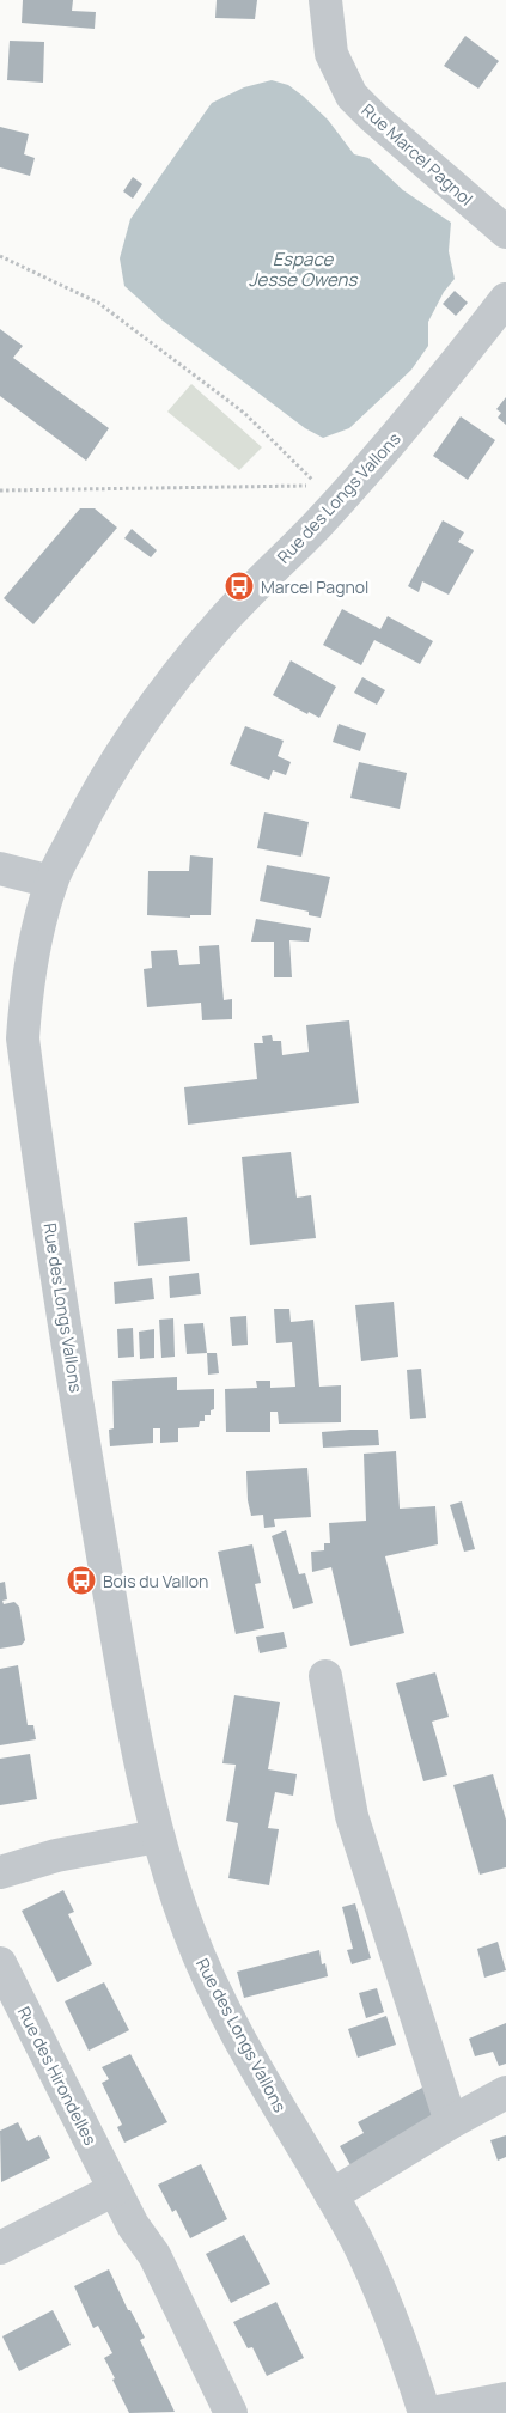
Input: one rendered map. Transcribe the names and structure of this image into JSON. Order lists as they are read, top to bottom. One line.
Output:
{"streets":{"street":["Rue Marcel Pagnol","Rue des Longs Vallons","Rue des Hirondelles"]},"water":["Espace Jesse Owens"],"places":{"bus stop":["Marcel Pagnol","Bois du Vallon"]}}
